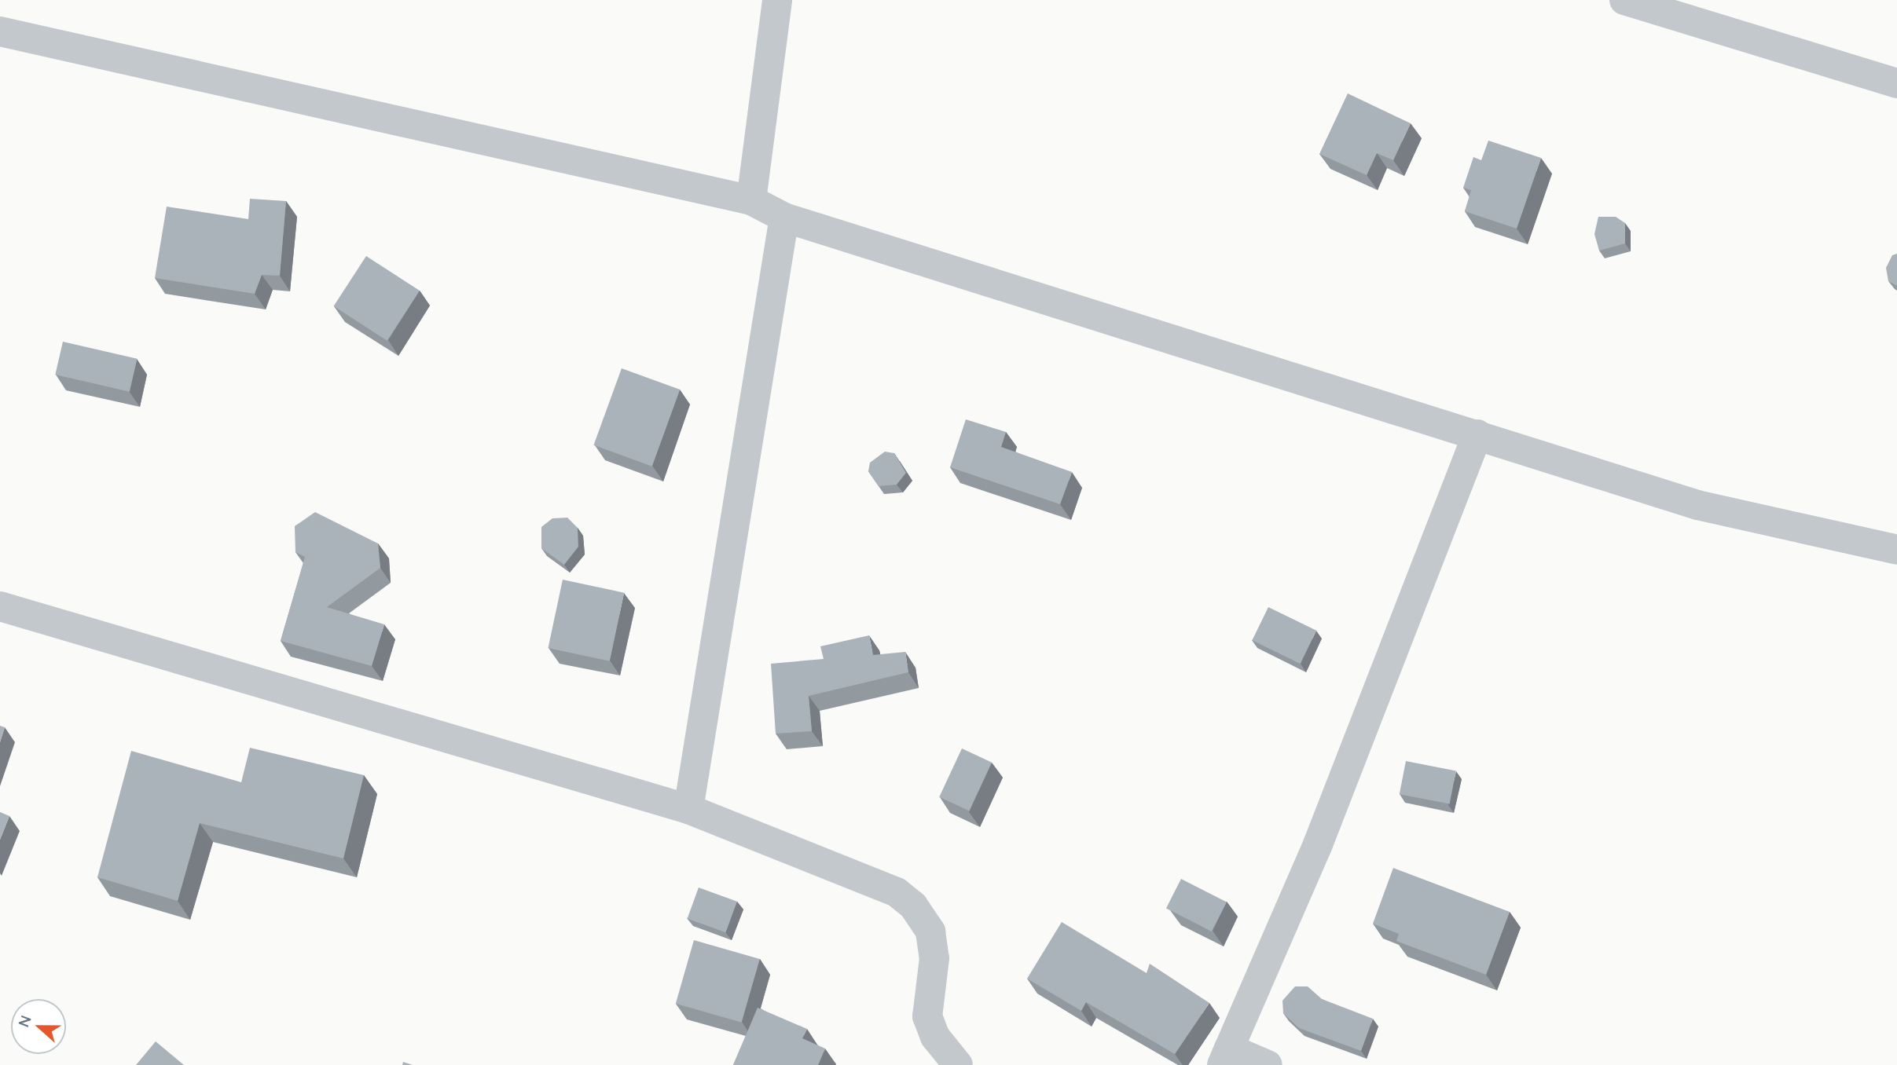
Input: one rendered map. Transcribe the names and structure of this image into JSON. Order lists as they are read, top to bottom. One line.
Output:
{"north":"left"}
